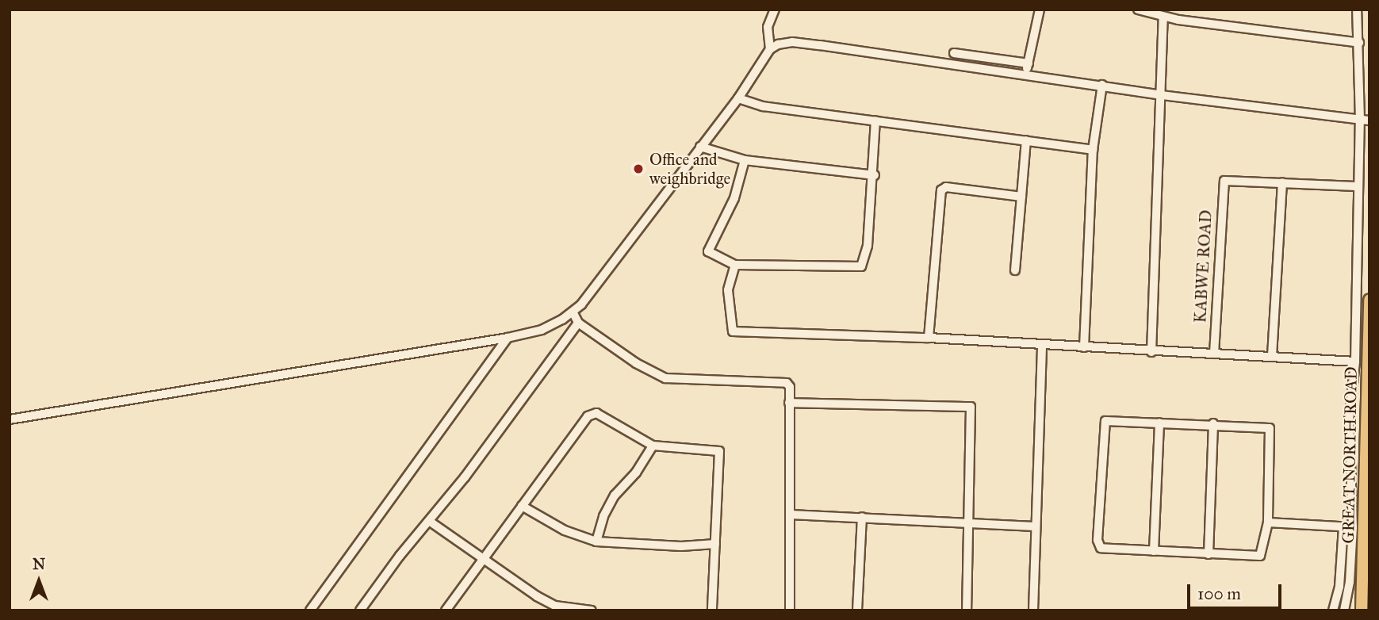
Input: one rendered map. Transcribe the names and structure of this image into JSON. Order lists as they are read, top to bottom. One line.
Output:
{"streets":{"main road":["GREAT NORTH ROAD"],"street":["KABWE ROAD"]},"places":["Office and weighbridge"],"scale_bar":"100 m","north":"top"}
